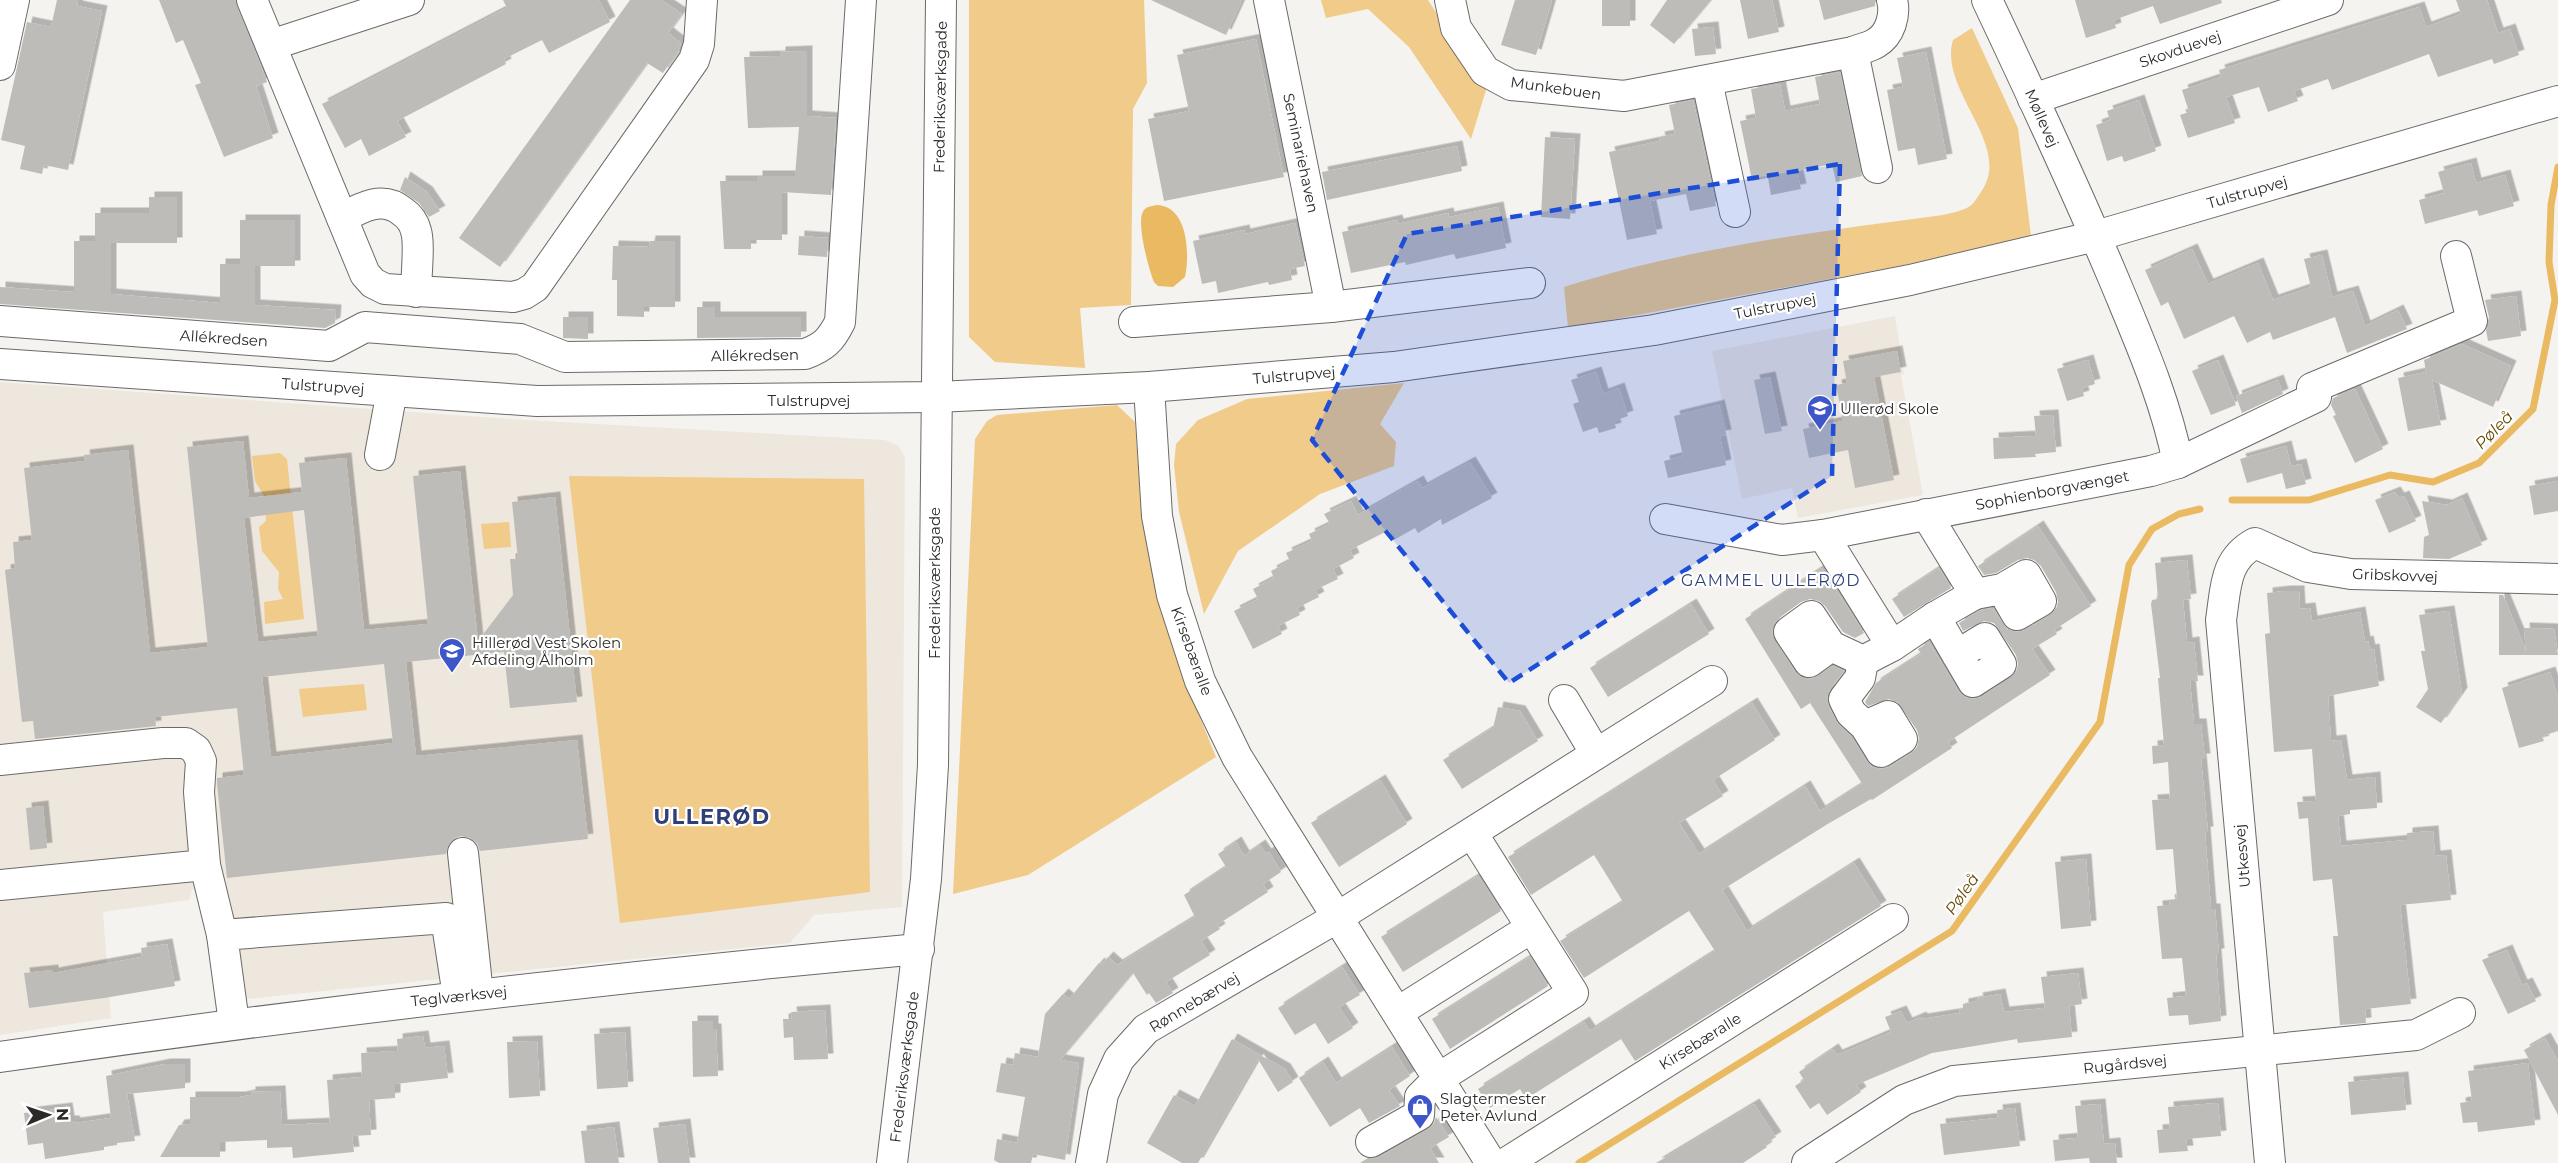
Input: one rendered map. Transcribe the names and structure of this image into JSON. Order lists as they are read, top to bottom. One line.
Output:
{"streets":{"street":["Skovduevej","Munkebuen","Frederiksværksgade","Møllevej","Seminariehaven","Tulstrupvej","Allékredsen","Sophienborgvænget","Gribskovvej","Kirsebæralle","Utkesvej","Teglværksvej","Rønnebærvej","Rugårdsvej"]},"crossings":[["Skovduevej","Møllevej"],["Frederiksværksgade","Tulstrupvej"],["Frederiksværksgade","Teglværksvej"],["Møllevej","Tulstrupvej"],["Tulstrupvej","Kirsebæralle"],["Gribskovvej","Utkesvej"],["Kirsebæralle","Rønnebærvej"],["Utkesvej","Rugårdsvej"]],"districts":["GAMMEL ULLERØD","ULLERØD"],"water":["Pøleå"],"places":{"school or university":["Ullerød Skole","Hillerød Vest Skolen Afdeling Ålholm"],"shop":["Slagtermester Peter Avlund"]},"north":"right"}
